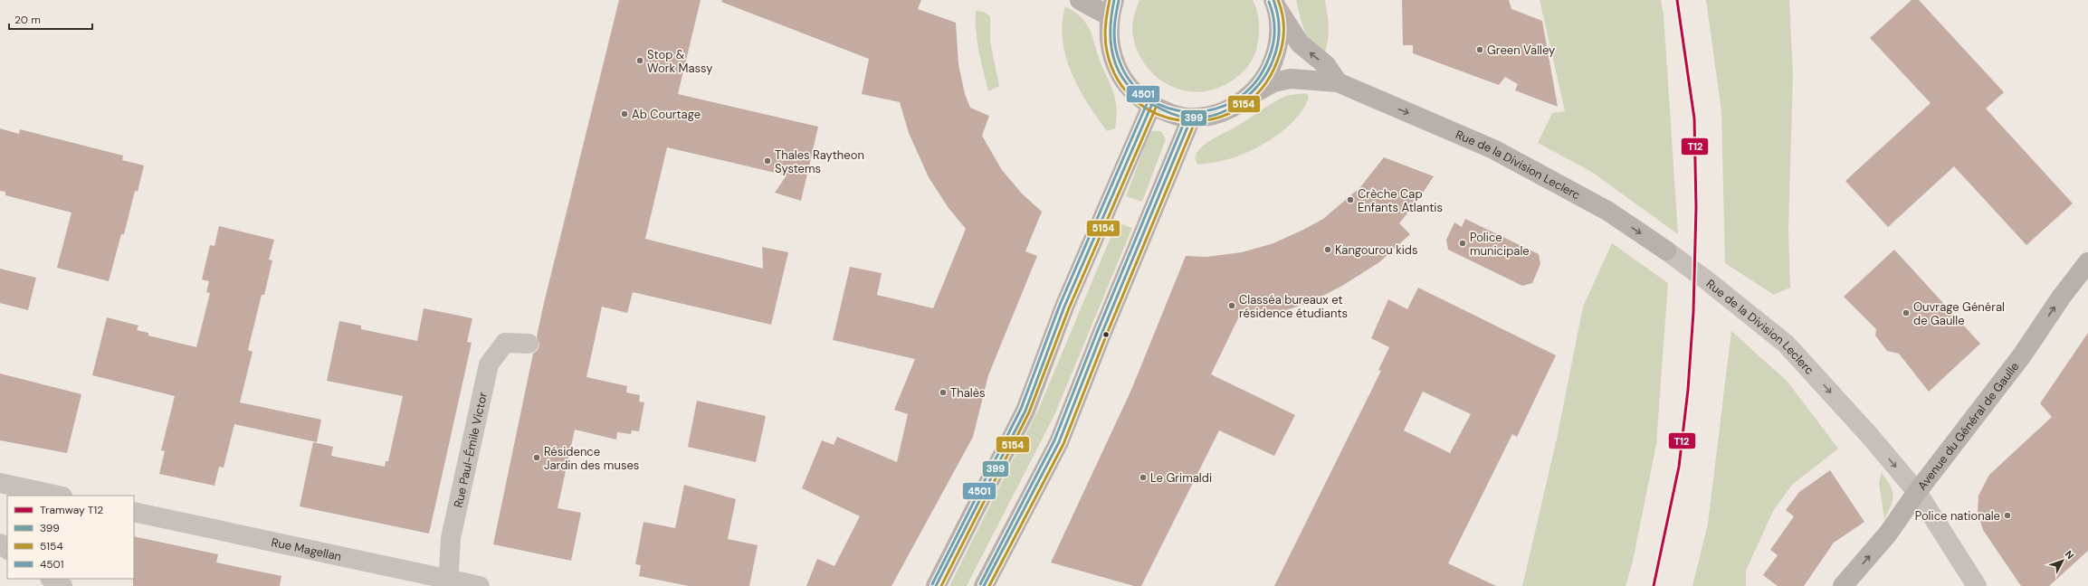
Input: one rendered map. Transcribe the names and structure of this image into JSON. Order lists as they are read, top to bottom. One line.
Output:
{"streets":{"street":["Rue de la Division Leclerc","Avenue du Général de Gaulle","Rue Paul-Émile Victor","Rue Magellan"]},"crossings":[["Rue de la Division Leclerc","Avenue du Général de Gaulle"],["Rue Paul-Émile Victor","Rue Magellan"]],"one_way":["Rue de la Division Leclerc","Avenue du Général de Gaulle"],"places":["Green Valley","Stop & Work Massy","Ab Courtage","Thales Raytheon Systems","Crèche Cap Enfants Atlantis","Police municipale","Kangourou kids","Classéa bureaux et résidence étudiants","Ouvrage Général de Gaulle","Thalès","Résidence Jardin des muses","Le Grimaldi","Police nationale"],"lines":["tram line T12","transit line 399","transit line 5154","transit line 4501"],"legend":["Tramway T12","399","5154","4501"],"scale_bar":"20 m","north":"top right"}
